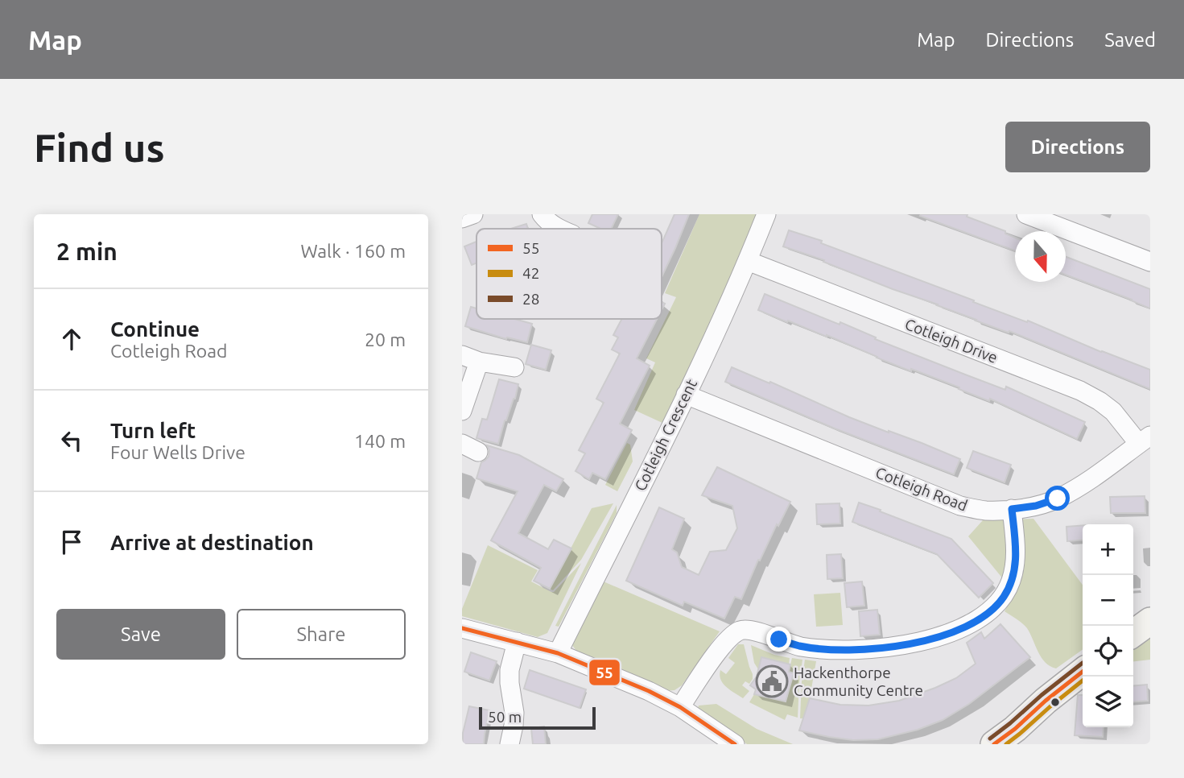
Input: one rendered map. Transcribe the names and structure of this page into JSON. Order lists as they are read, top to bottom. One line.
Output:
{"streets":{"street":["Cotleigh Drive","Cotleigh Crescent","Cotleigh Road"]},"crossings":[["Cotleigh Drive","Cotleigh Crescent"],["Cotleigh Drive","Cotleigh Road"],["Cotleigh Crescent","Cotleigh Road"]],"places":{"public building":["Hackenthorpe Community Centre"]},"lines":["transit line 55","transit line 28","transit line 42"],"legend":["55","42","28"],"scale_bar":"50 m","north":"bottom","page":{"header":"Map","nav":["Map","Directions","Saved"],"buttons":["Directions",["Save","Share"]],"title":"Find us","heading":["2 min","Walk · 160 m"],"list":[["Continue","Cotleigh Road","20 m"],["Turn left","Four Wells Drive","140 m"],"Arrive at destination"],"map_buttons":["+","−"],"scale":"50 m"}}
